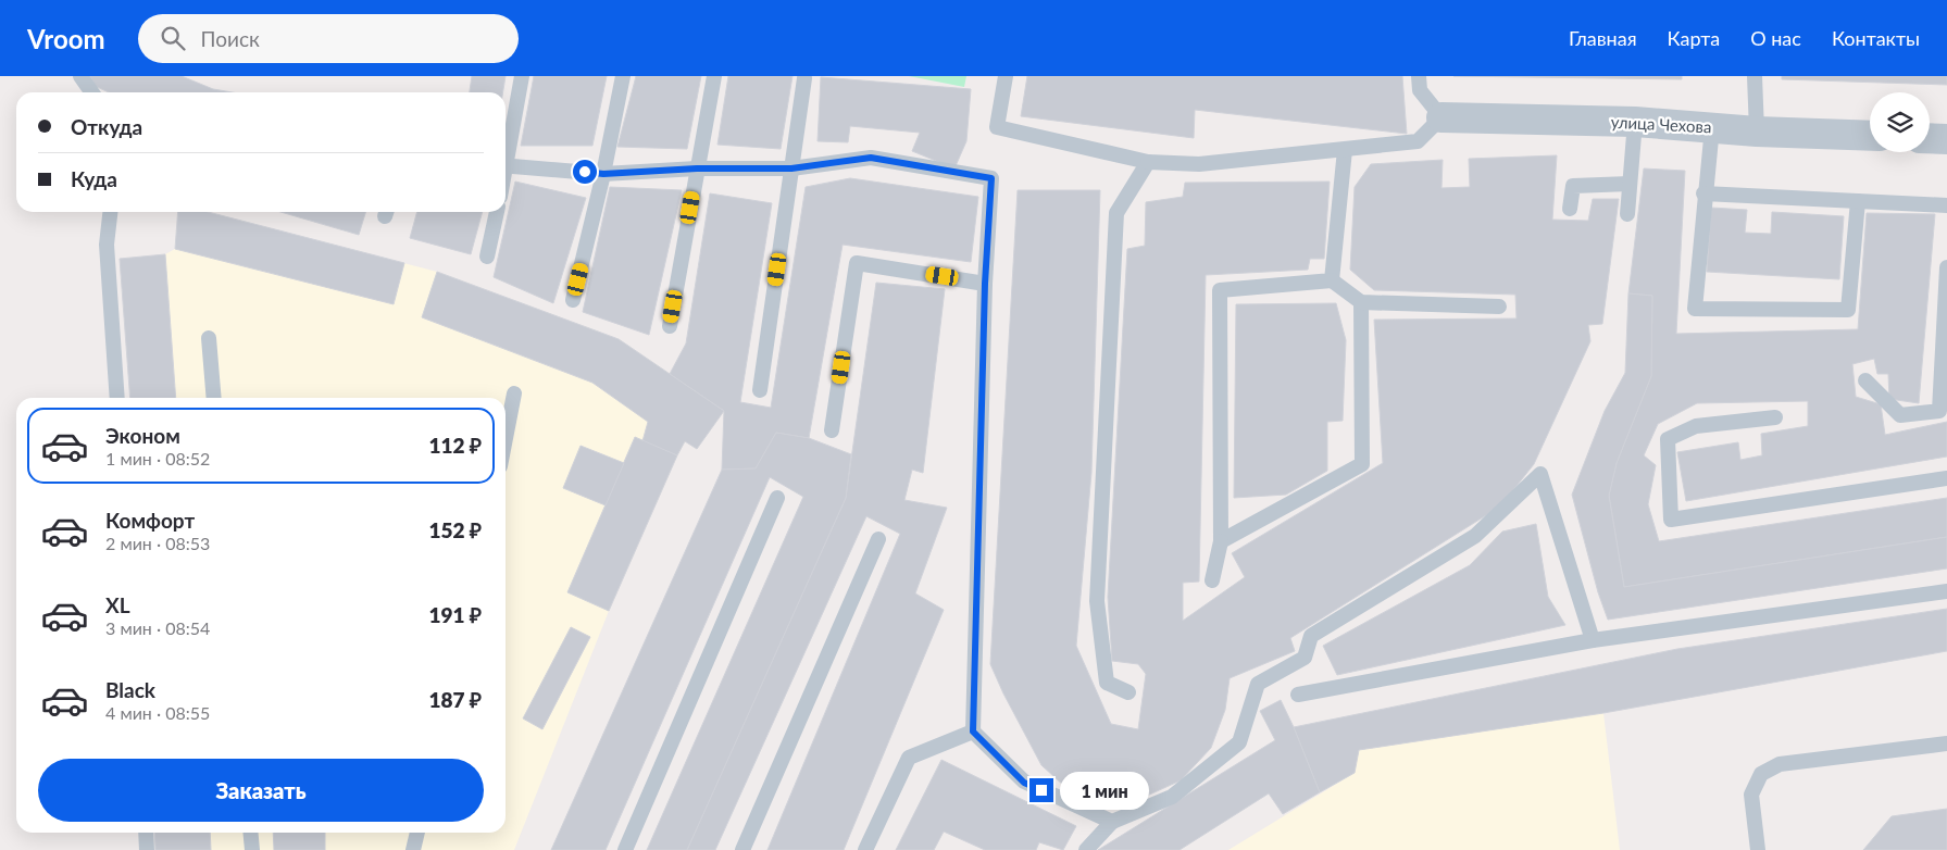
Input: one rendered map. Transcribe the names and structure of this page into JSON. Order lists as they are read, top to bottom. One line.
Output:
{"streets":{"street":["улица Чехова"]},"page":{"header":"Vroom","search":"Поиск","nav":["Главная","Карта","О нас","Контакты"],"banner":["Откуда","Куда"],"list":[{"name":"Эконом","note":"1 мин · 08:52","value":"112 ₽"},{"name":"Комфорт","note":"2 мин · 08:53","value":"152 ₽"},{"name":"XL","note":"3 мин · 08:54","value":"191 ₽"},{"name":"Black","note":"4 мин · 08:55","value":"187 ₽"}],"buttons":"Заказать","bubble":"1 мин"}}
